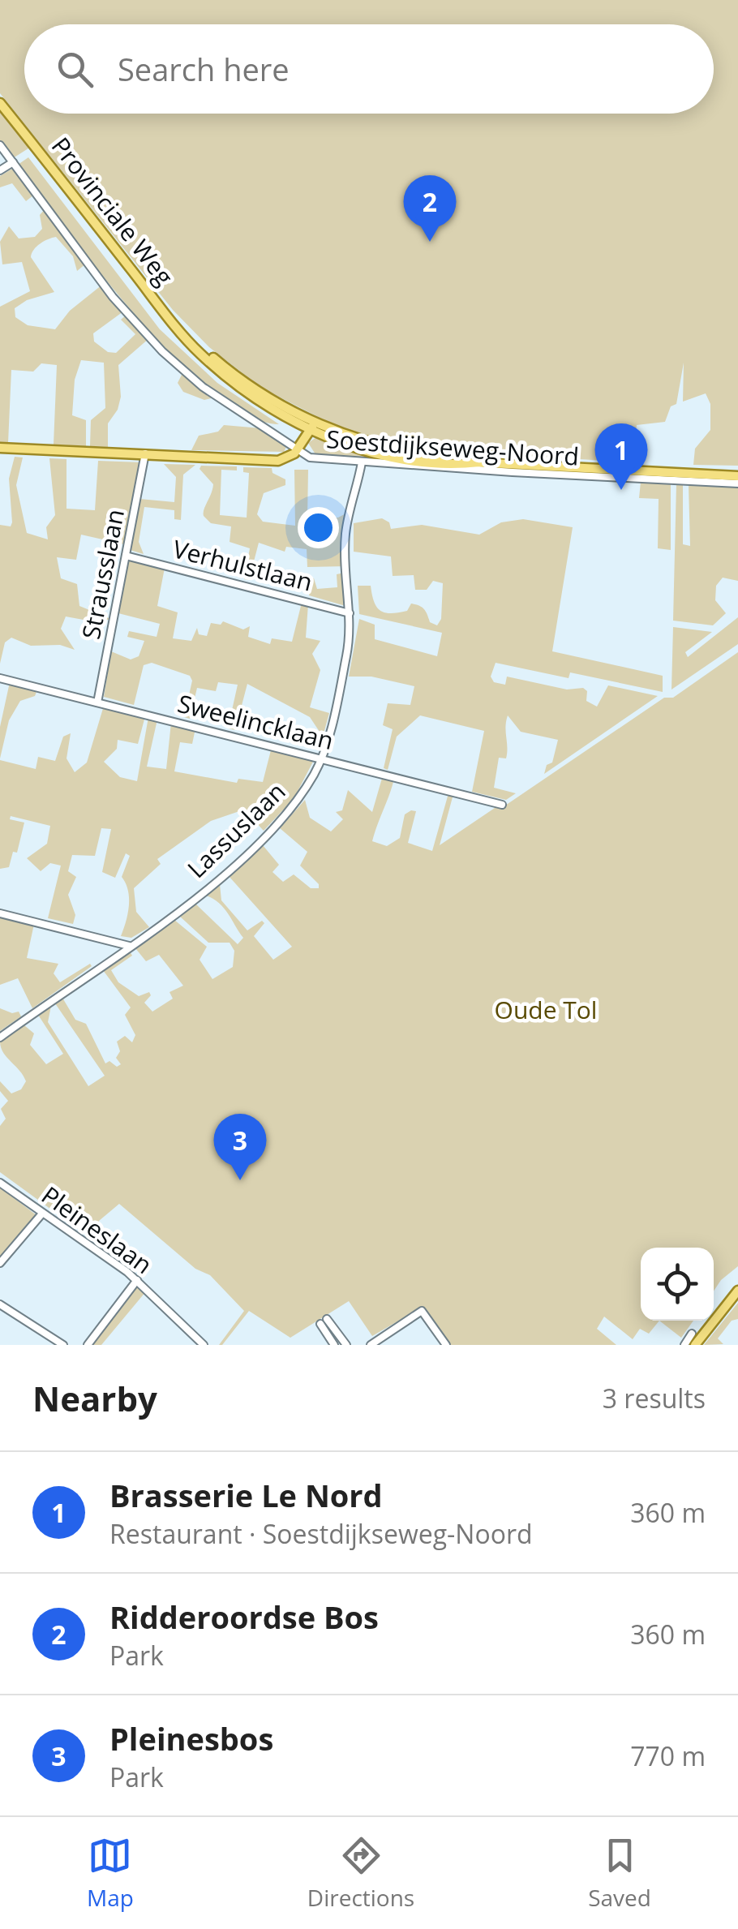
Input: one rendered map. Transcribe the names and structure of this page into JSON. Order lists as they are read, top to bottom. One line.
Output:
{"streets":{"main road":["Provinciale Weg"],"street":["Soestdijkseweg-Noord","Verhulstlaan","Strausslaan","Sweelincklaan","Lassuslaan","Pleineslaan"]},"crossings":[["Soestdijkseweg-Noord","Lassuslaan"],["Verhulstlaan","Strausslaan"],["Verhulstlaan","Lassuslaan"],["Strausslaan","Sweelincklaan"],["Sweelincklaan","Lassuslaan"]],"parks":["Oude Tol"],"page":{"search":"Search here","pins":["2","1","3"],"heading":["Nearby","3 results"],"list":[{"mark":"1","name":"Brasserie Le Nord","note":"Restaurant · Soestdijkseweg-Noord","value":"360 m"},{"mark":"2","name":"Ridderoordse Bos","note":"Park","value":"360 m"},{"mark":"3","name":"Pleinesbos","note":"Park","value":"770 m"}],"nav":["Map","Directions","Saved"]}}
